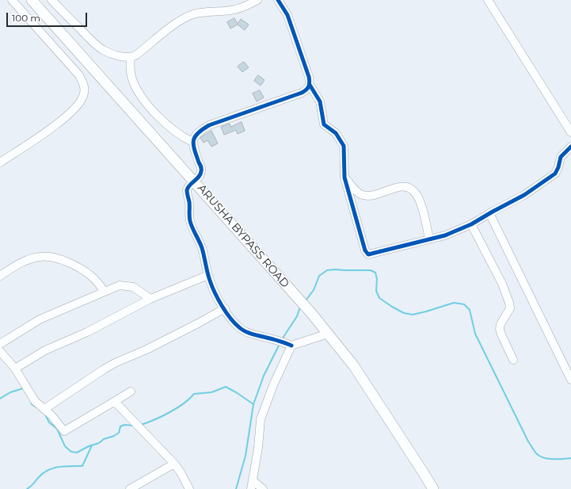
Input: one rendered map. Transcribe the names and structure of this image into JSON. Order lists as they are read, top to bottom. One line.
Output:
{"streets":{"main road":["ARUSHA BYPASS ROAD"]},"scale_bar":"100 m"}
